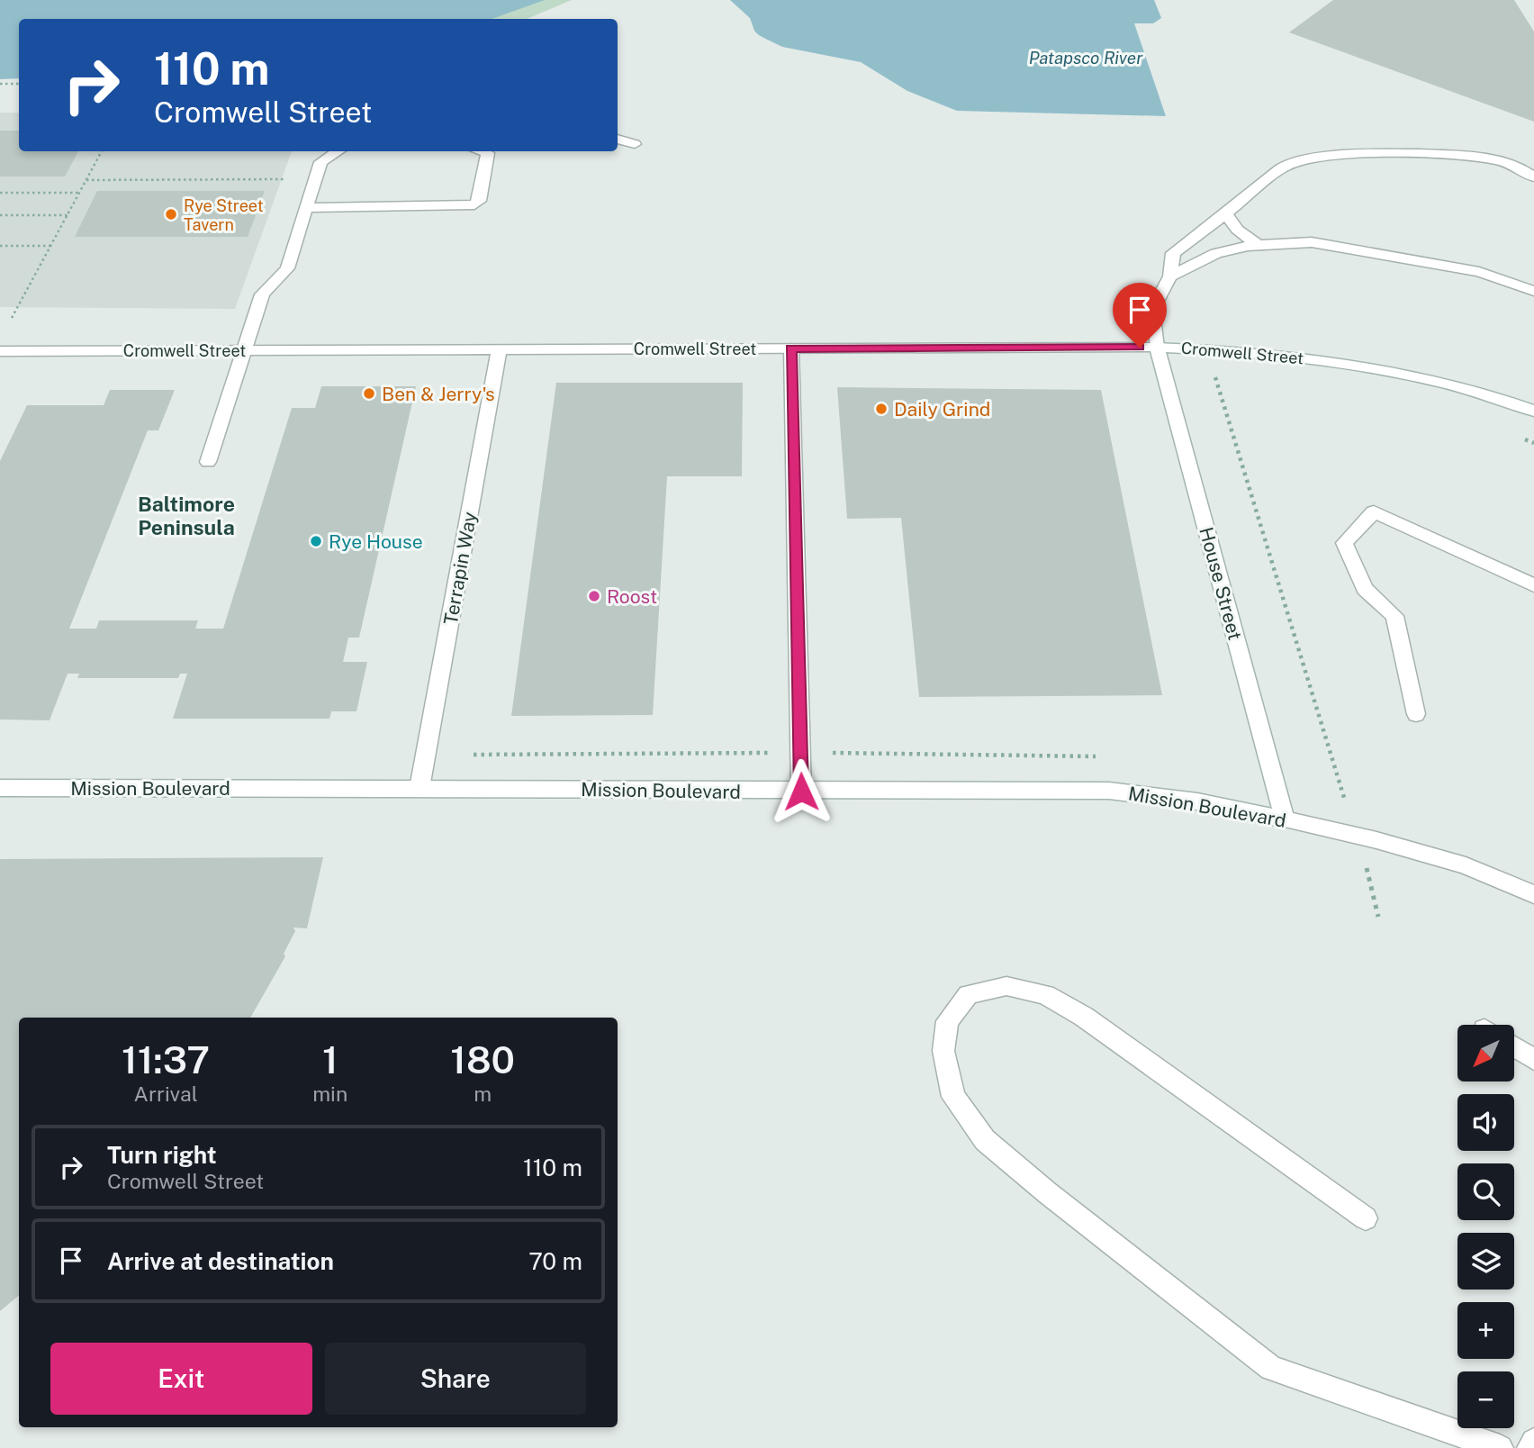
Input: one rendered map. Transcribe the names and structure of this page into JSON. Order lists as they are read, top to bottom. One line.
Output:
{"streets":{"street":["Cromwell Street","Terrapin Way","House Street","Mission Boulevard"]},"crossings":[["Cromwell Street","Terrapin Way"],["Cromwell Street","House Street"],["Terrapin Way","Mission Boulevard"],["House Street","Mission Boulevard"]],"districts":["Baltimore Peninsula"],"water":["Patapsco River"],"places":["Rye Street Tavern","Ben & Jerry's","Daily Grind","Rye House","Roost"],"north":"bottom left","page":{"turn":["110 m","Cromwell Street"],"eta":["11:37","Arrival","1","min","180","m"],"map_buttons":["+","−"],"list":[{"name":"Turn right","note":"Cromwell Street","value":"110 m"},{"name":"Arrive at destination","value":"70 m"}],"buttons":["Exit","Share"]}}
